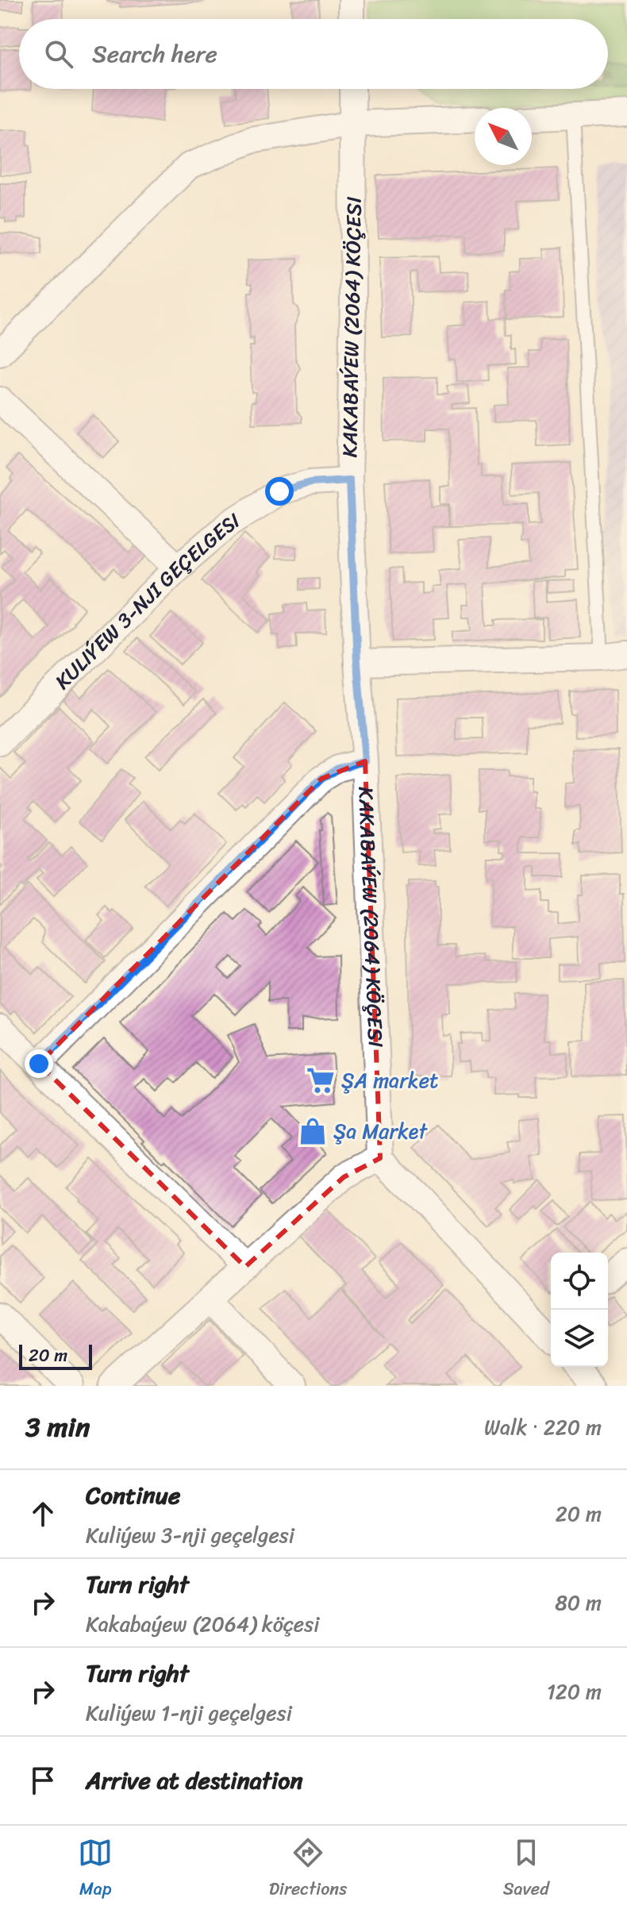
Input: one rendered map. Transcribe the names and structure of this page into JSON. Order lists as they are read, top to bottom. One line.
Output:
{"streets":{"street":["KAKABAÝEW (2064) KÖÇESI","KULIÝEW 3-NJI GEÇELGESI"]},"crossings":[["KAKABAÝEW (2064) KÖÇESI","KULIÝEW 3-NJI GEÇELGESI"]],"places":{"supermarket":["ŞA market"],"shop":["Şa Market"]},"scale_bar":"20 m","north":"top left","page":{"search":"Search here","scale":"20 m","heading":["3 min","Walk · 220 m"],"list":[["Continue","Kuliýew 3-nji geçelgesi","20 m"],["Turn right","Kakabaýew (2064) köçesi","80 m"],["Turn right","Kuliýew 1-nji geçelgesi","120 m"],"Arrive at destination"],"nav":["Map","Directions","Saved"]}}
